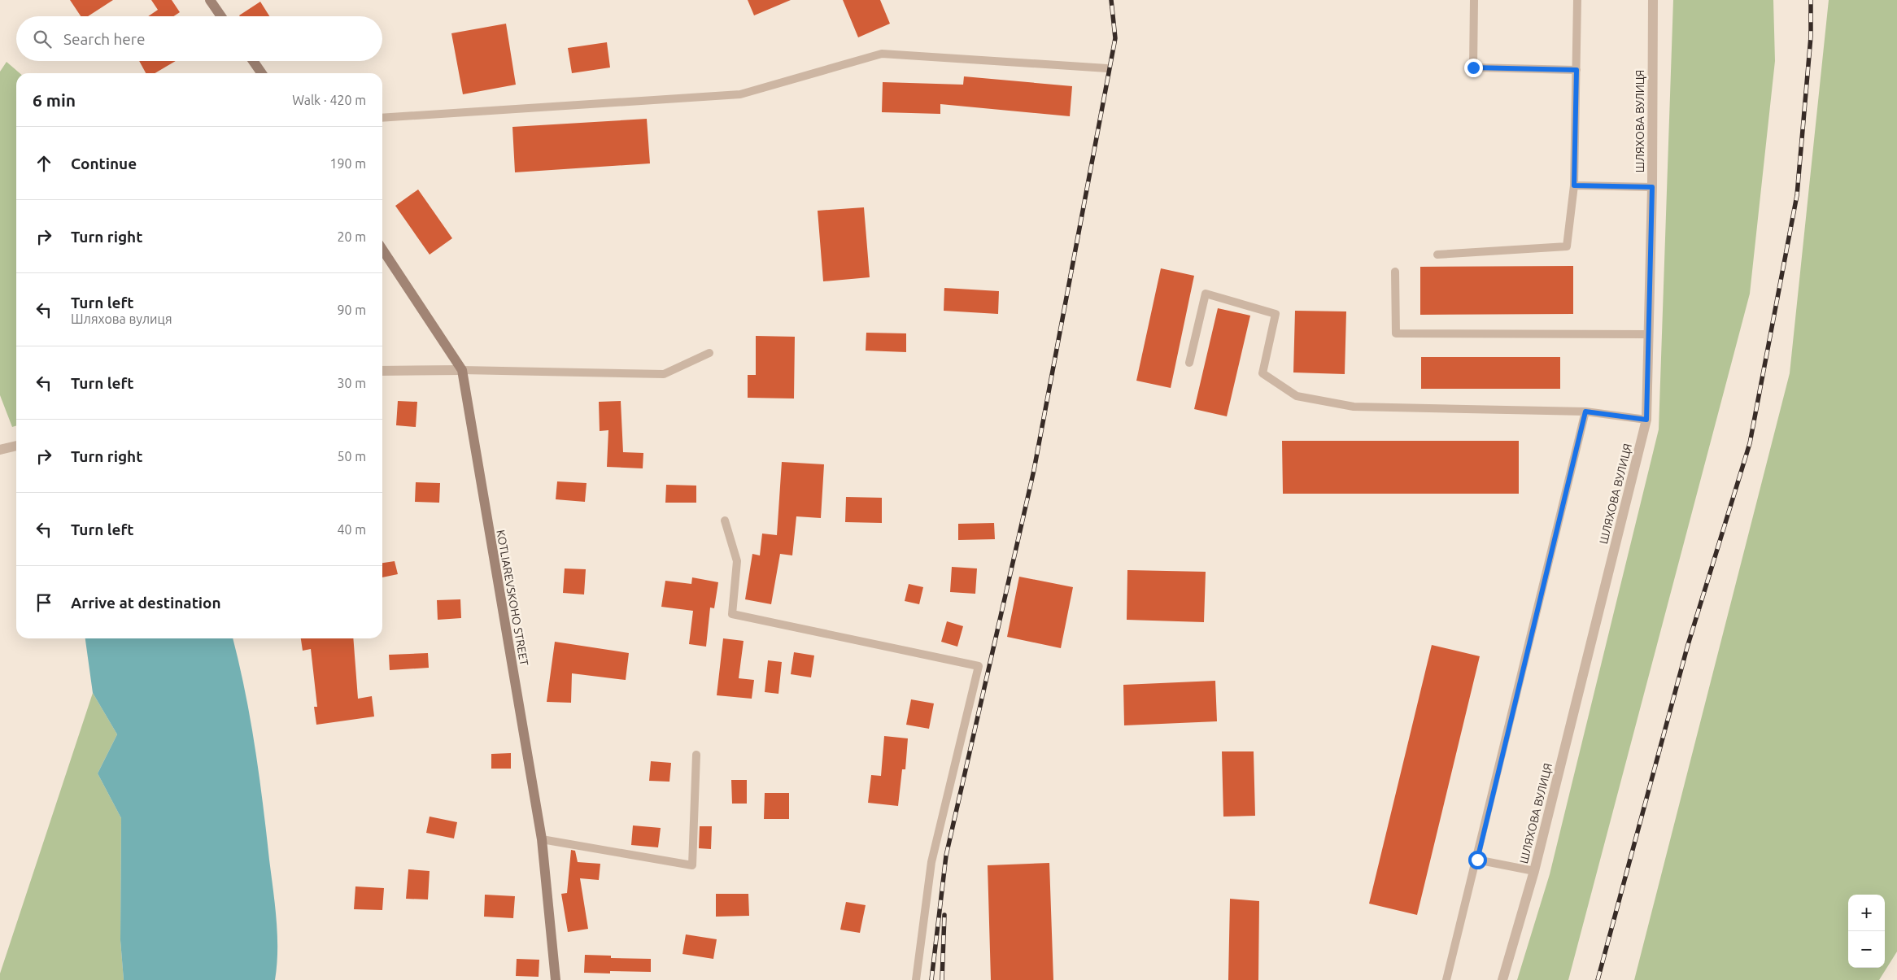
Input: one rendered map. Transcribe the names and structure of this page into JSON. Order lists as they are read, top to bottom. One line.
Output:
{"streets":{"street":["ШЛЯХОВА ВУЛИЦЯ","KOTLIAREVSKOHO STREET"]},"page":{"search":"Search here","heading":["6 min","Walk · 420 m"],"list":[["Continue","190 m"],["Turn right","20 m"],["Turn left","Шляхова вулиця","90 m"],["Turn left","30 m"],["Turn right","50 m"],["Turn left","40 m"],"Arrive at destination"],"map_buttons":["+","−"]}}
